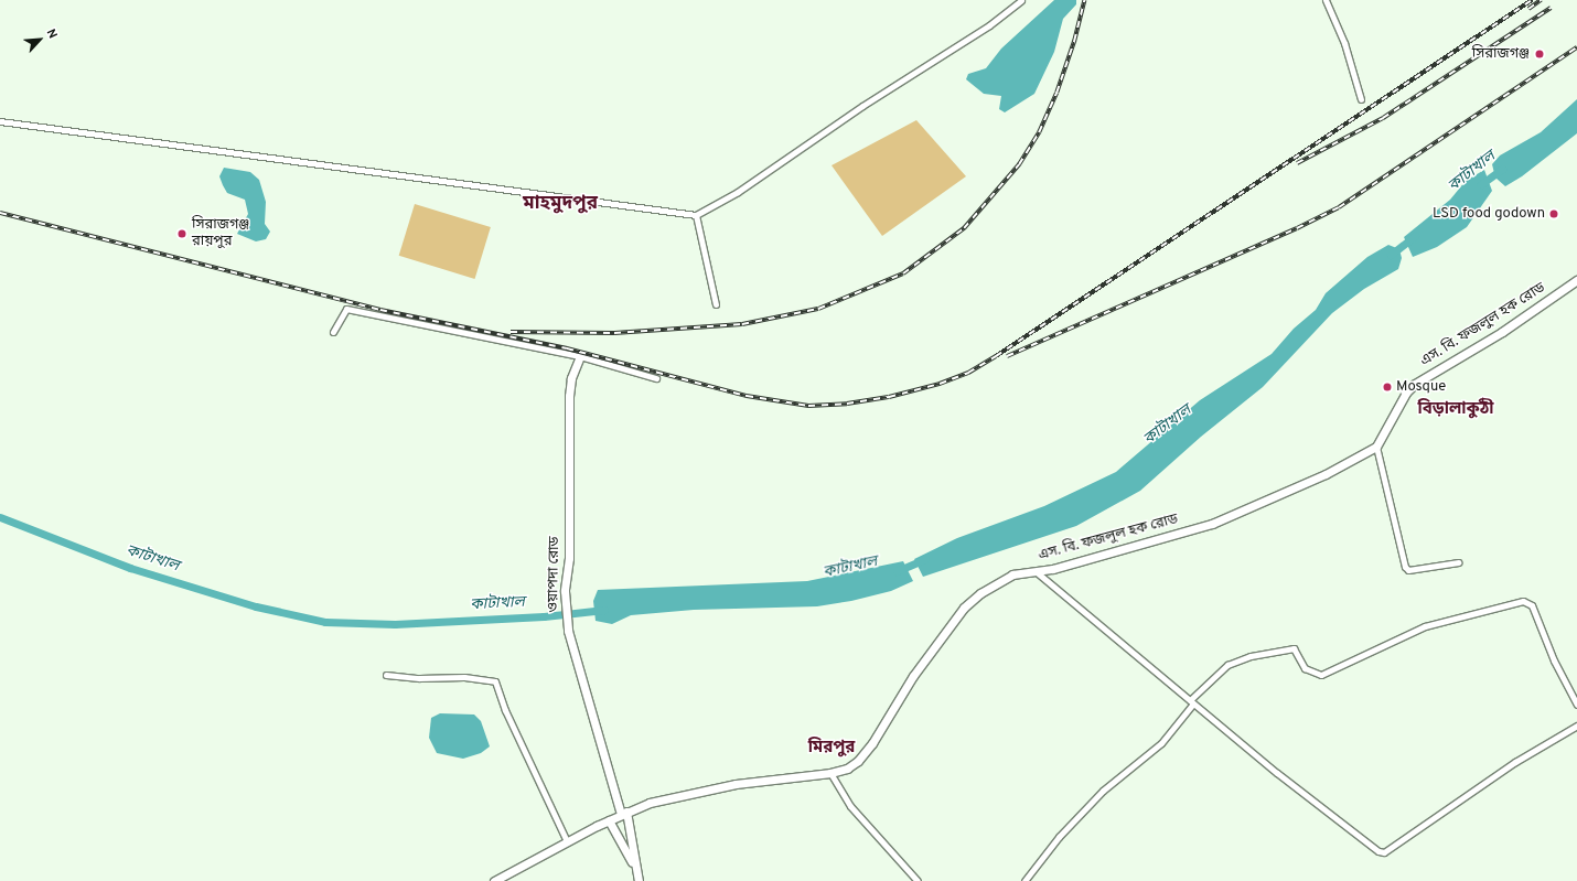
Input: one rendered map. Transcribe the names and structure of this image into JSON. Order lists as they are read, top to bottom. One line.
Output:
{"streets":{"main road":["এস. বি. ফজলুল হক রোড","ওয়াপদা রোড"]},"crossings":[["এস. বি. ফজলুল হক রোড","ওয়াপদা রোড"]],"districts":["মাহমুদপুর","বিড়ালাকুঠী","মিরপুর"],"water":["কাটাখাল"],"places":["সিরাজগঞ্জ","LSD food godown","সিরাজগঞ্জ রায়পুর","Mosque"],"north":"top right"}
